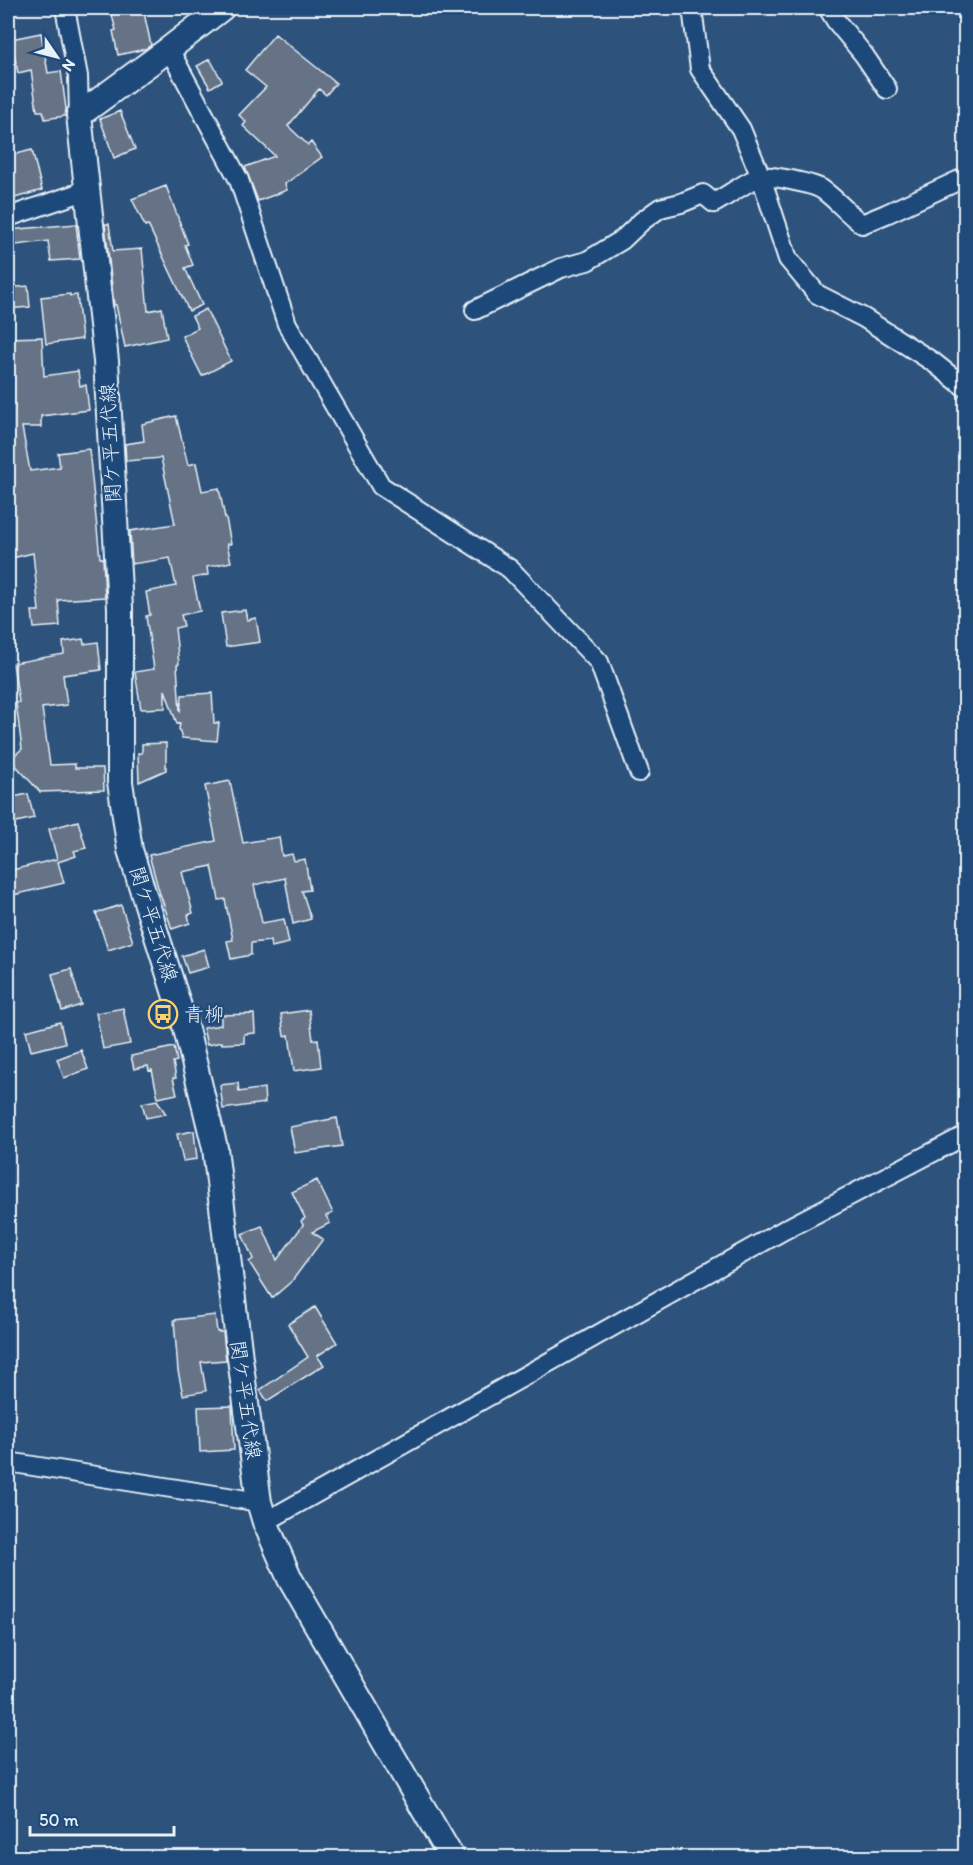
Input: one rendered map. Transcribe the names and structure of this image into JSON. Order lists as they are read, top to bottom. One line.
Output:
{"streets":{"main road":["関ケ平五代線"]},"places":{"bus stop":["青柳"]},"scale_bar":"50 m","north":"bottom right"}
